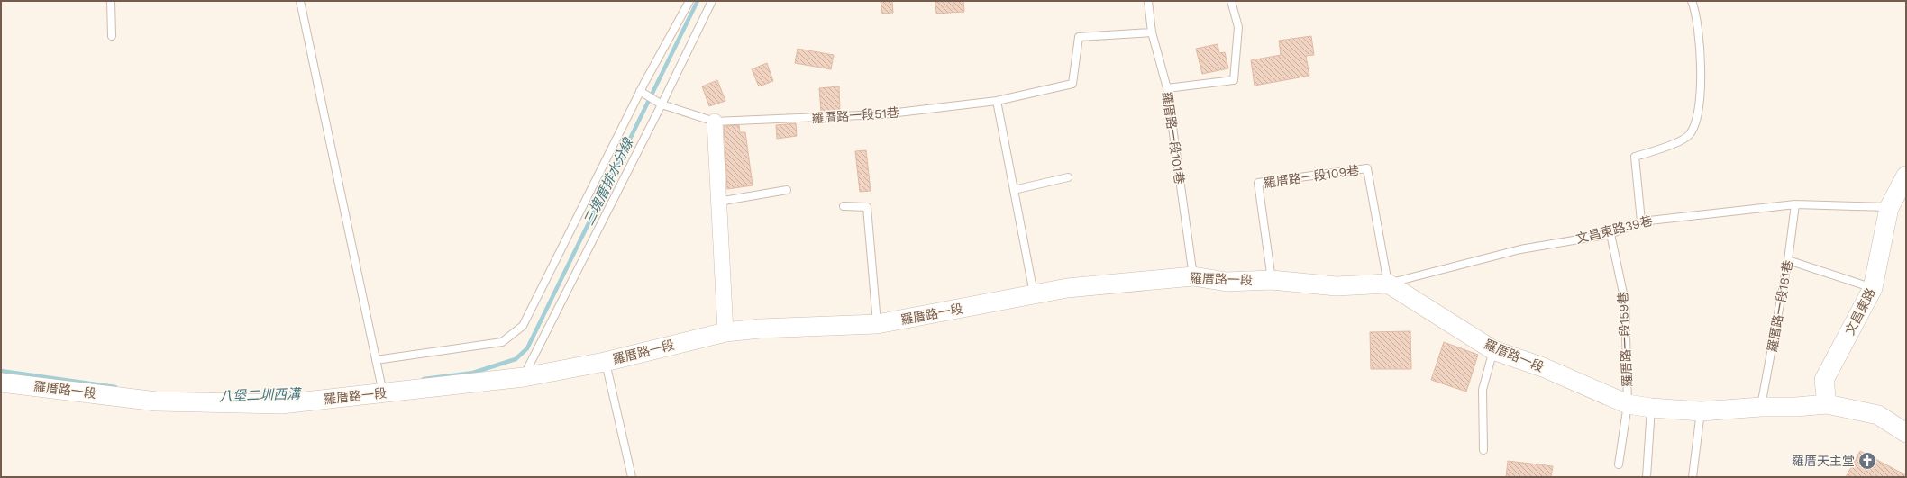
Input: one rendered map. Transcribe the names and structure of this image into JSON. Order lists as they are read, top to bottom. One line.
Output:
{"streets":{"street":["羅厝路一段","文昌東路"],"lane":["羅厝路一段51巷","羅厝路一段101巷","羅厝路一段109巷","文昌東路39巷","羅厝路一段181巷","羅厝路一段159巷"]},"crossings":[["羅厝路一段51巷","羅厝路一段101巷"],["羅厝路一段101巷","羅厝路一段"],["羅厝路一段109巷","文昌東路39巷"],["羅厝路一段109巷","羅厝路一段"],["文昌東路39巷","羅厝路一段"],["文昌東路39巷","羅厝路一段181巷"],["文昌東路39巷","文昌東路"],["文昌東路39巷","羅厝路一段159巷"],["羅厝路一段","羅厝路一段181巷"],["羅厝路一段","文昌東路"],["羅厝路一段","羅厝路一段159巷"]],"water":["三塊厝排水分線","八堡二圳西溝"],"places":{"church":["羅厝天主堂"]}}
